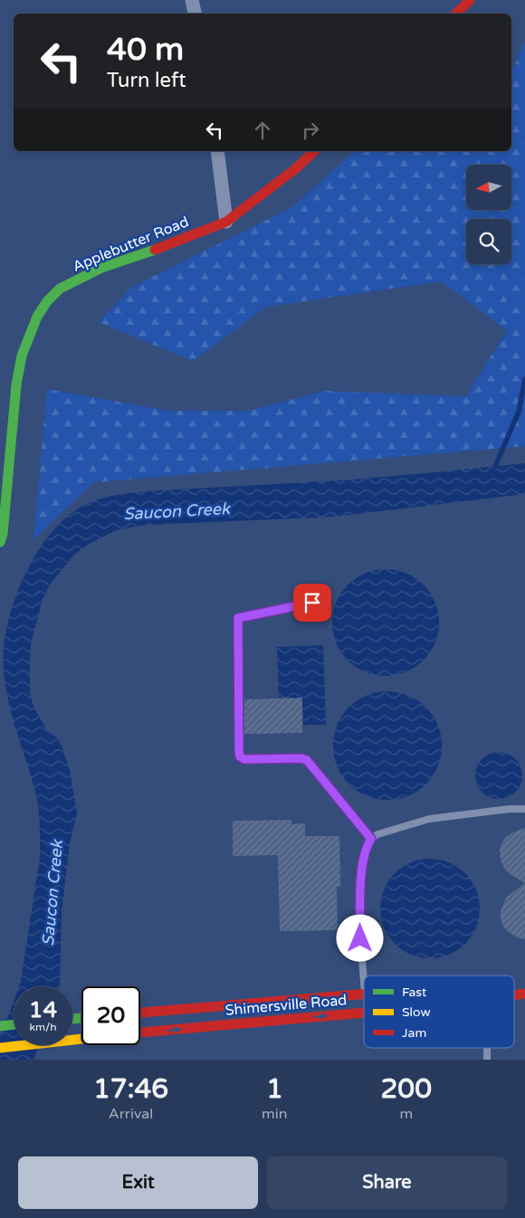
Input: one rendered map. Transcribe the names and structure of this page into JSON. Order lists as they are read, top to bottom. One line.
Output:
{"streets":{"street":["Applebutter Road","Shimersville Road"]},"water":["Saucon Creek"],"legend":["Fast","Slow","Jam"],"north":"left","page":{"turn":["40 m","Turn left"],"speed":"14 km/h","limit":"20","eta":["17:46","Arrival","1","min","200","m"],"buttons":["Exit","Share"]}}
